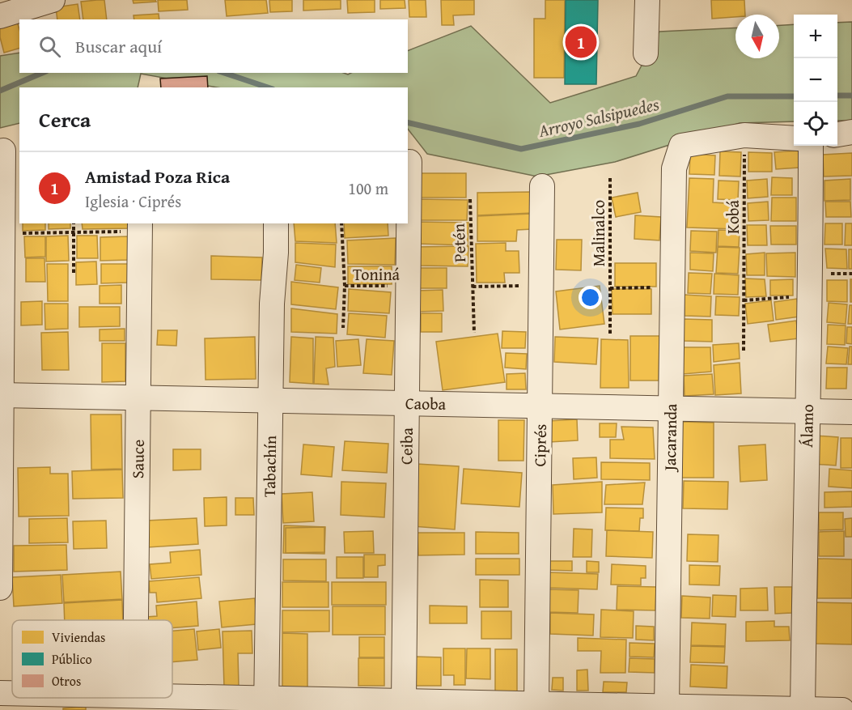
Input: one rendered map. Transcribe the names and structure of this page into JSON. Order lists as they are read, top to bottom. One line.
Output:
{"streets":{"street":["Caoba","Álamo","Jacaranda","Ciprés","Ceiba","Sauce","Tabachín"],"path":["Kobá","Malinalco","Petén","Toniná"]},"crossings":[["Kobá","Jacaranda"],["Malinalco","Jacaranda"],["Toniná","Ceiba"],["Caoba","Álamo"],["Caoba","Jacaranda"],["Caoba","Ciprés"],["Caoba","Ceiba"],["Caoba","Sauce"],["Caoba","Tabachín"]],"water":["Arroyo Salsipuedes"],"legend":["Viviendas","Público","Otros"],"north":"bottom","page":{"map_buttons":["+","−"],"search":"Buscar aquí","pins":"1","heading":"Cerca","list":[{"mark":"1","name":"Amistad Poza Rica","note":"Iglesia · Ciprés","value":"100 m"}]}}
